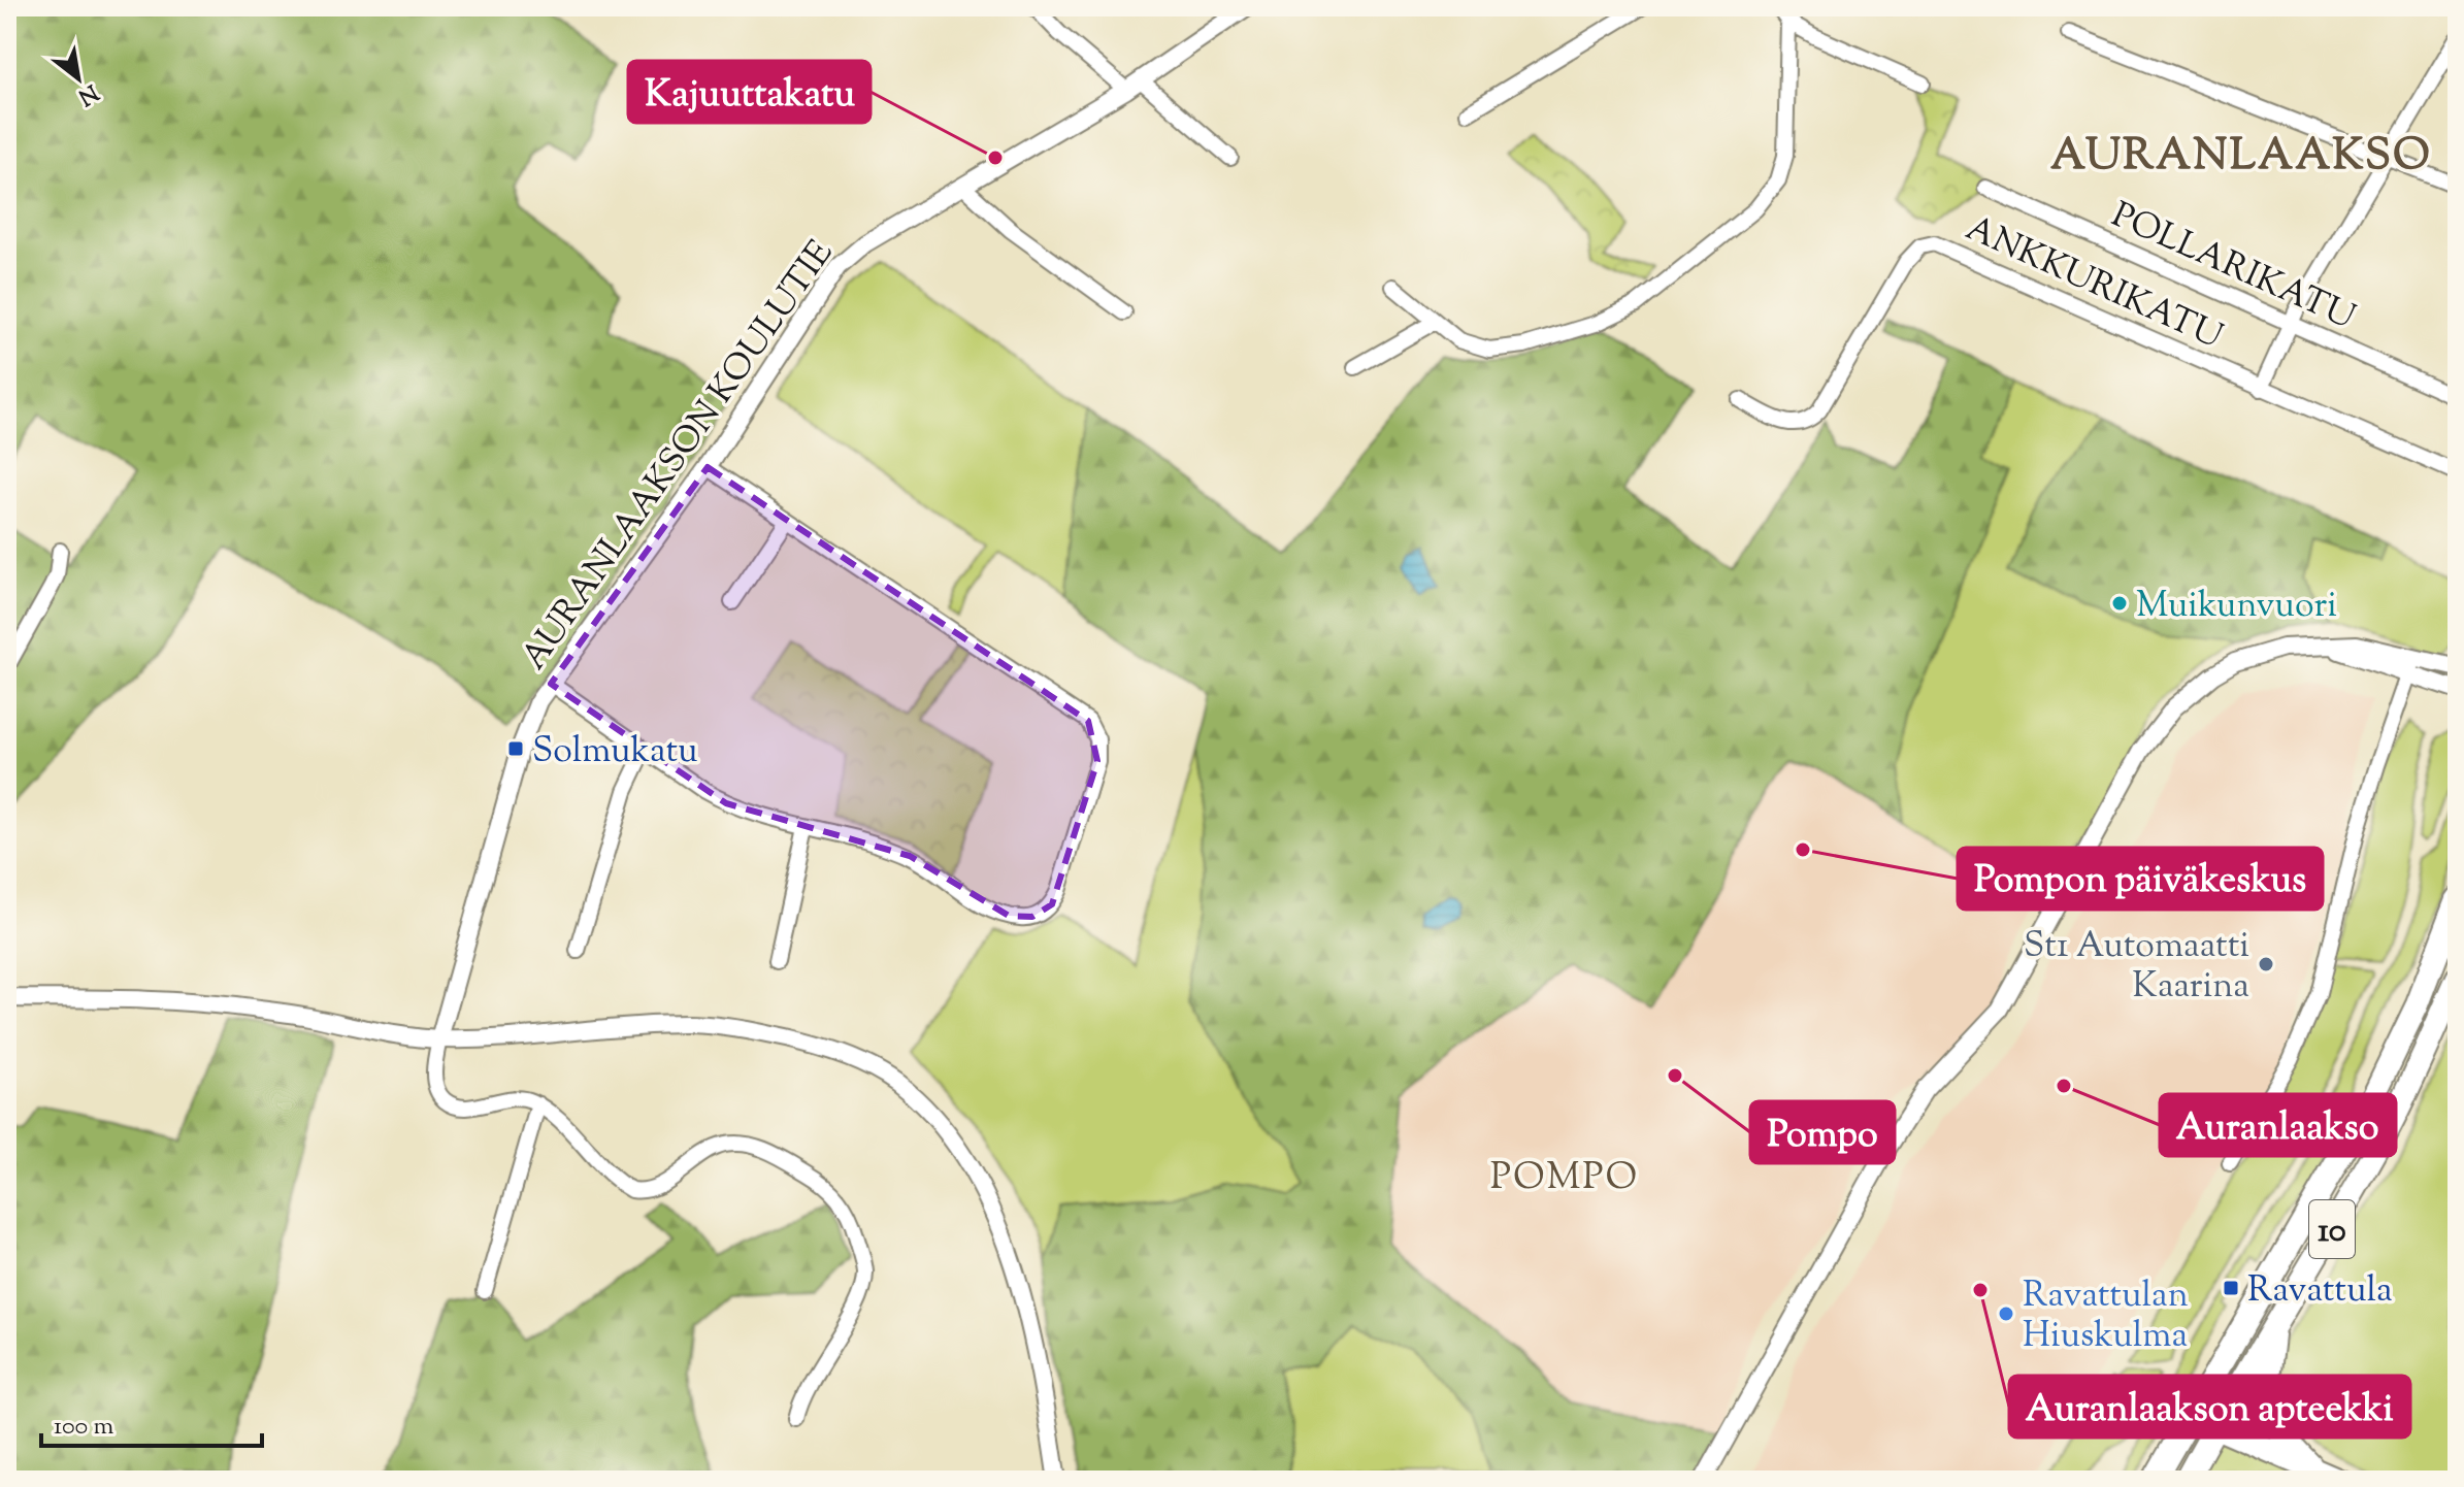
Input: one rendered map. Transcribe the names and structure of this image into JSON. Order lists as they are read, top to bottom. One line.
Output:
{"streets":{"highway":["10"],"street":["POLLARIKATU","ANKKURIKATU","AURANLAAKSON KOULUTIE"]},"districts":["AURANLAAKSO","POMPO"],"places":{"other":["Kajuuttakatu","Muikunvuori","Pompon päiväkeskus","St1 Automaatti Kaarina","Pompo","Auranlaakso","Auranlaakson apteekki","Ravattulan Hiuskulma"],"transit":["Solmukatu","Ravattula"]},"scale_bar":"100 m","north":"bottom right"}
